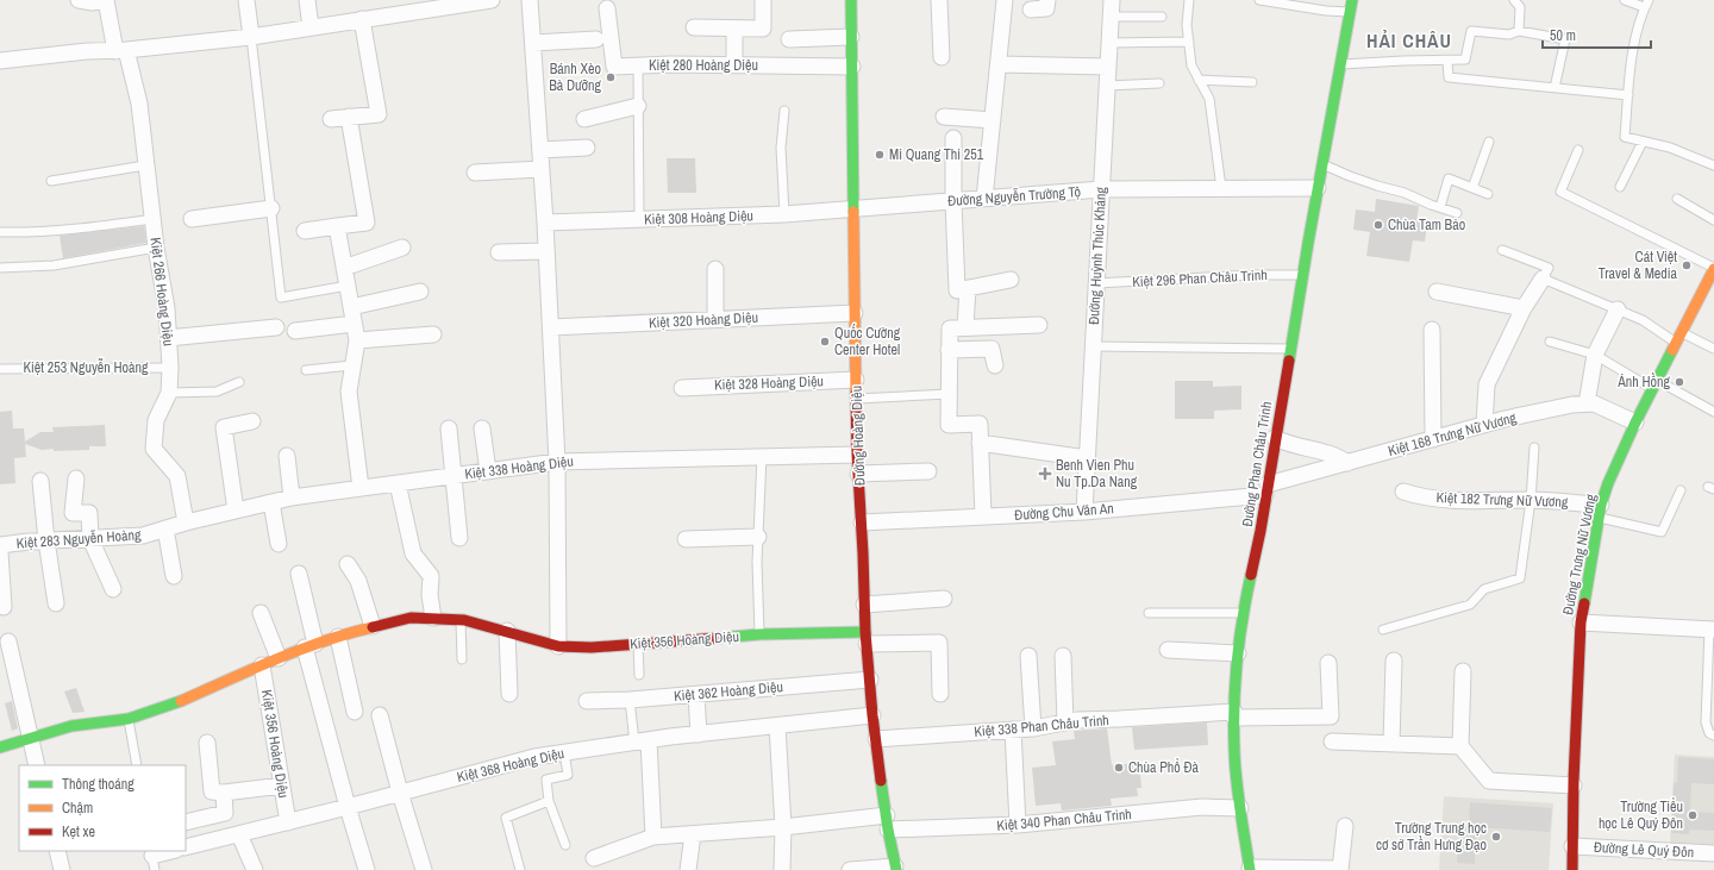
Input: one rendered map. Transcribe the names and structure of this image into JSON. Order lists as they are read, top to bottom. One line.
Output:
{"streets":{"street":["Kiệt 280 Hoàng Diệu","Đường Nguyễn Trường Tộ","Kiệt 308 Hoàng Diệu","Đường Huỳnh Thúc Kháng","Kiệt 266 Hoàng Diệu","Kiệt 320 Hoàng Diệu","Kiệt 328 Hoàng Diệu","Kiệt 168 Trưng Nữ Vương","Đường Hoàng Diệu","Đường Phan Châu Trinh","Kiệt 338 Hoàng Diệu","Kiệt 182 Trưng Nữ Vương","Đường Chu Văn An","Kiệt 283 Nguyễn Hoàng","Đường Trưng Nữ Vương","Kiệt 356 Hoàng Diệu","Kiệt 362 Hoàng Diệu","Kiệt 338 Phan Châu Trinh","Kiệt 368 Hoàng Diệu","Kiệt 340 Phan Châu Trinh","Đường Lê Quý Đôn"],"lane":["Kiệt 296 Phan Châu Trinh","Kiệt 253 Nguyễn Hoàng"]},"crossings":[["Kiệt 280 Hoàng Diệu","Đường Hoàng Diệu"],["Đường Nguyễn Trường Tộ","Kiệt 308 Hoàng Diệu"],["Đường Nguyễn Trường Tộ","Đường Huỳnh Thúc Kháng"],["Đường Nguyễn Trường Tộ","Đường Hoàng Diệu"],["Đường Nguyễn Trường Tộ","Đường Phan Châu Trinh"],["Kiệt 308 Hoàng Diệu","Đường Hoàng Diệu"],["Đường Huỳnh Thúc Kháng","Kiệt 296 Phan Châu Trinh"],["Đường Huỳnh Thúc Kháng","Đường Chu Văn An"],["Kiệt 296 Phan Châu Trinh","Đường Phan Châu Trinh"],["Kiệt 266 Hoàng Diệu","Kiệt 253 Nguyễn Hoàng"],["Kiệt 266 Hoàng Diệu","Kiệt 338 Hoàng Diệu"],["Kiệt 266 Hoàng Diệu","Kiệt 283 Nguyễn Hoàng"],["Kiệt 320 Hoàng Diệu","Đường Hoàng Diệu"],["Kiệt 328 Hoàng Diệu","Đường Hoàng Diệu"],["Kiệt 168 Trưng Nữ Vương","Đường Phan Châu Trinh"],["Kiệt 168 Trưng Nữ Vương","Đường Chu Văn An"],["Kiệt 168 Trưng Nữ Vương","Đường Trưng Nữ Vương"],["Đường Hoàng Diệu","Kiệt 338 Hoàng Diệu"],["Đường Hoàng Diệu","Đường Chu Văn An"],["Đường Hoàng Diệu","Kiệt 356 Hoàng Diệu"],["Đường Hoàng Diệu","Kiệt 362 Hoàng Diệu"],["Đường Hoàng Diệu","Kiệt 338 Phan Châu Trinh"],["Đường Hoàng Diệu","Kiệt 368 Hoàng Diệu"],["Đường Hoàng Diệu","Kiệt 340 Phan Châu Trinh"],["Đường Phan Châu Trinh","Đường Chu Văn An"],["Đường Phan Châu Trinh","Kiệt 338 Phan Châu Trinh"],["Đường Phan Châu Trinh","Kiệt 340 Phan Châu Trinh"],["Kiệt 338 Hoàng Diệu","Kiệt 283 Nguyễn Hoàng"],["Kiệt 182 Trưng Nữ Vương","Đường Trưng Nữ Vương"],["Đường Trưng Nữ Vương","Đường Lê Quý Đôn"],["Kiệt 356 Hoàng Diệu","Kiệt 368 Hoàng Diệu"]],"districts":["HẢI CHÂU"],"places":{"other":["Bánh Xèo Bà Dưỡng","Mi Quang Thi 251","Chùa Tam Bảo","Cát Việt Travel & Media","Quốc Cường Center Hotel","Ánh Hồng","Chùa Phổ Đà","Trường Tiểu học Lê Quý Đôn","Trường Trung học cơ sở Trần Hưng Đạo"],"health":["Benh Vien Phu Nu Tp.Da Nang"]},"legend":["Thông thoáng","Chậm","Kẹt xe"],"scale_bar":"50 m"}
